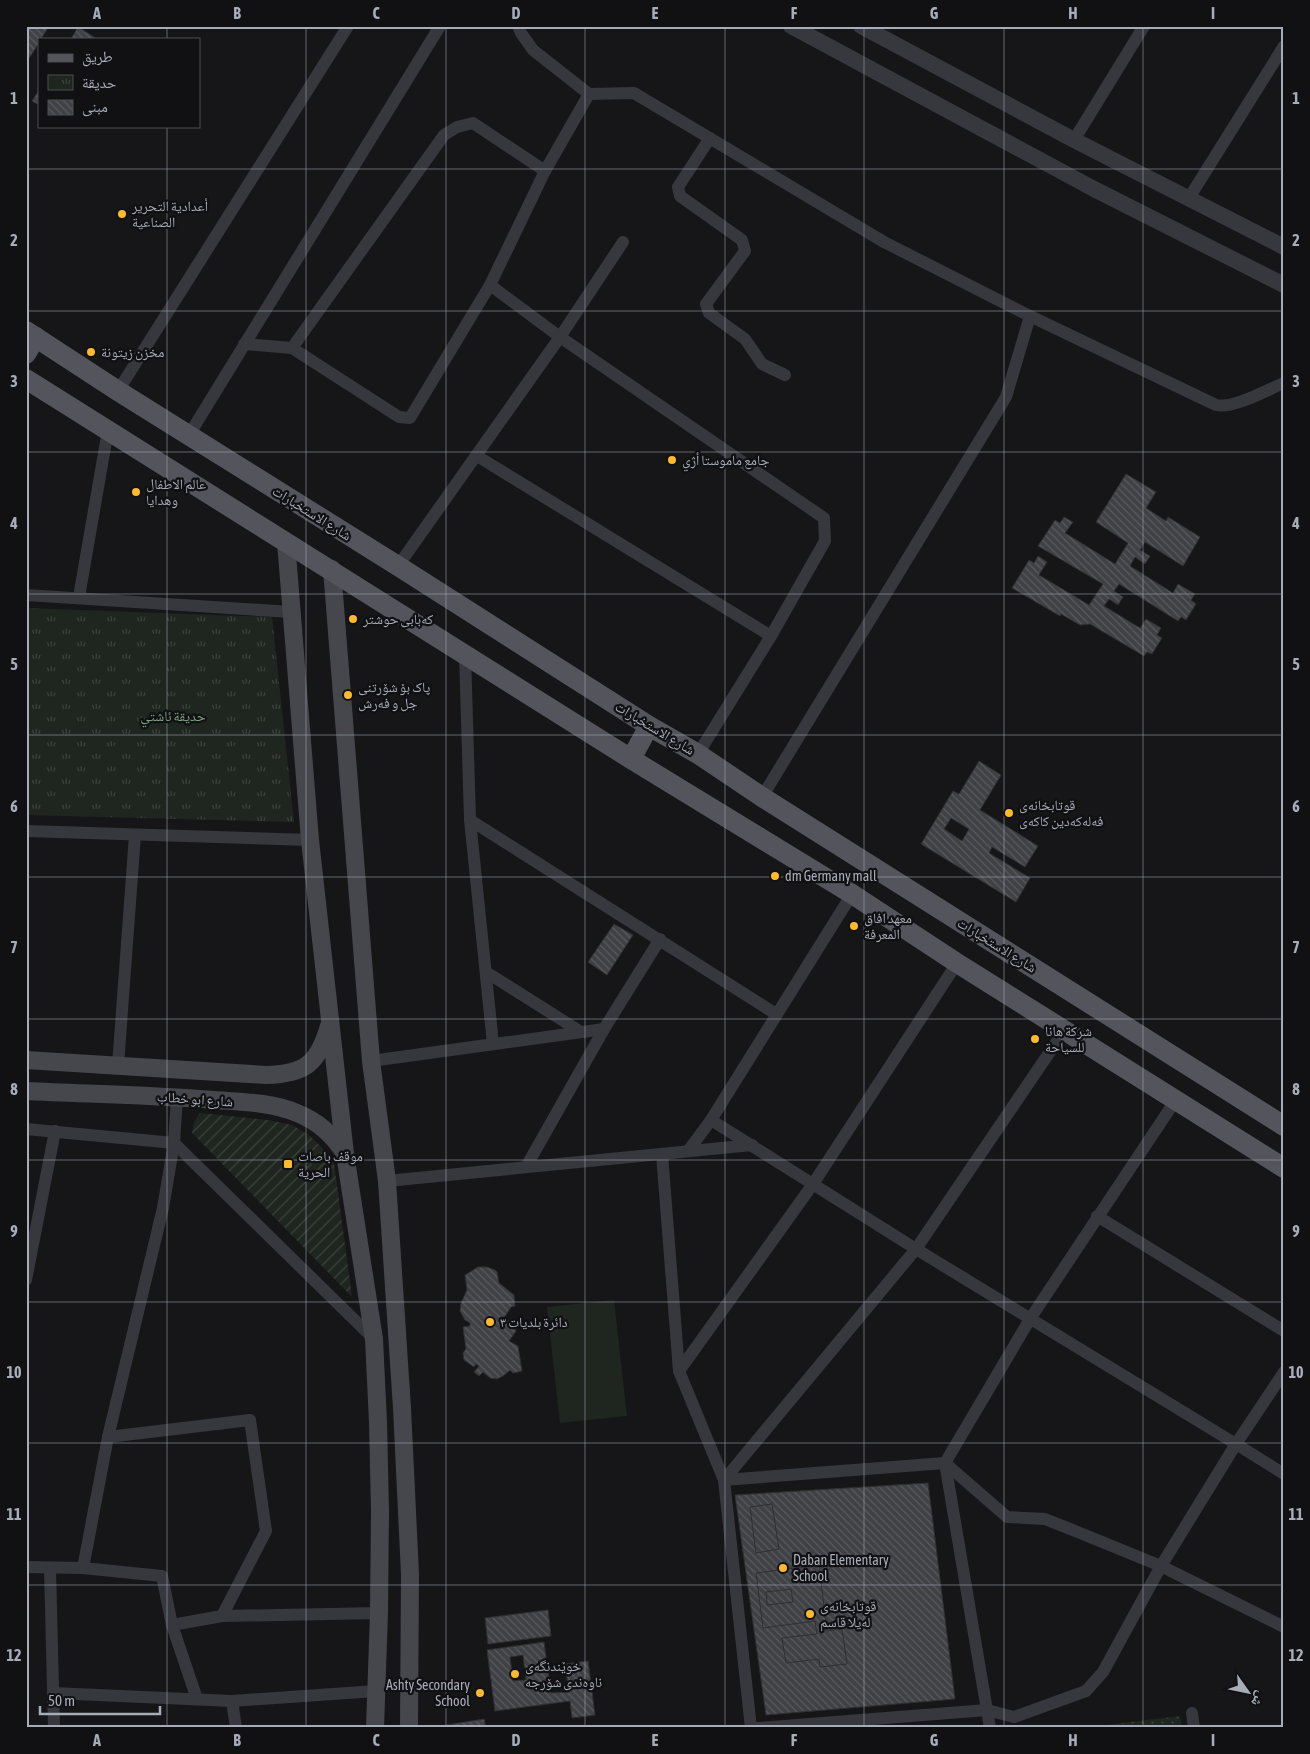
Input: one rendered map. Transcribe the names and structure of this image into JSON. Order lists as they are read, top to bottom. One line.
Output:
{"streets":{"main road":["شارع الاستخبارات","شارع ابو خطاب"]},"parks":["حديقة ئاشتي"],"places":{"other":["أعدادية التحرير الصناعية","مخزن زيتونة","جامع ماموستا أژي","عالم الاطفال وهدايا","کەبابی حوشتر","پاک بۆ شۆرتنی جل و فەرش","قوتابخانەی فەلەکەدین کاکەی","dm Germany mall","معهد افاق المعرفة","شركة هانا للسياحة","دائرة بلديات ٣","Daban Elementary School","قوتابخانەی لەیلا قاسم","خوێندنگەی ناوەندی شۆرجە","Ashty Secondary School"],"transit":["موقف باصات الحریة"]},"legend":["طريق","حديقة","مبنى"],"scale_bar":"50 m","north":"bottom right","grid":{"columns":["A","B","C","D","E","F","G","H","I"],"rows":["1","2","3","4","5","6","7","8","9","10","11","12"]}}
